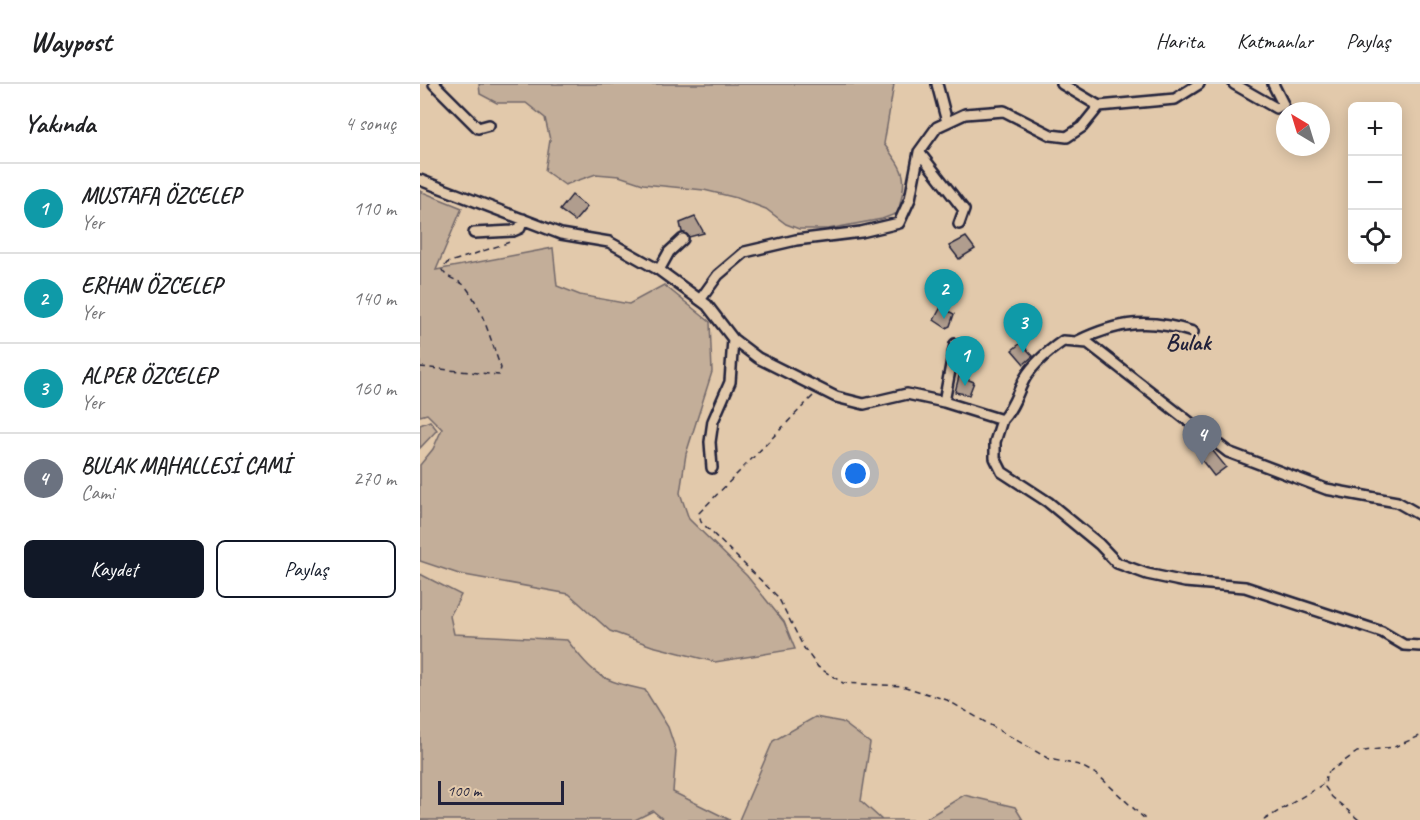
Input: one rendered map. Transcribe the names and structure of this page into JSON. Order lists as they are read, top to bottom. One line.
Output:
{"districts":["Bulak"],"scale_bar":"100 m","north":"top left","page":{"header":"Waypost","nav":["Harita","Katmanlar","Paylaş"],"heading":["Yakında","4 sonuç"],"map_buttons":["+","−"],"list":[{"mark":"1","name":"MUSTAFA ÖZCELEP","note":"Yer","value":"110 m"},{"mark":"2","name":"ERHAN ÖZCELEP","note":"Yer","value":"140 m"},{"mark":"3","name":"ALPER ÖZCELEP","note":"Yer","value":"160 m"},{"mark":"4","name":"BULAK MAHALLESİ CAMİ","note":"Cami","value":"270 m"}],"pins":["2","3","1","4"],"buttons":["Kaydet","Paylaş"],"scale":"100 m"}}
